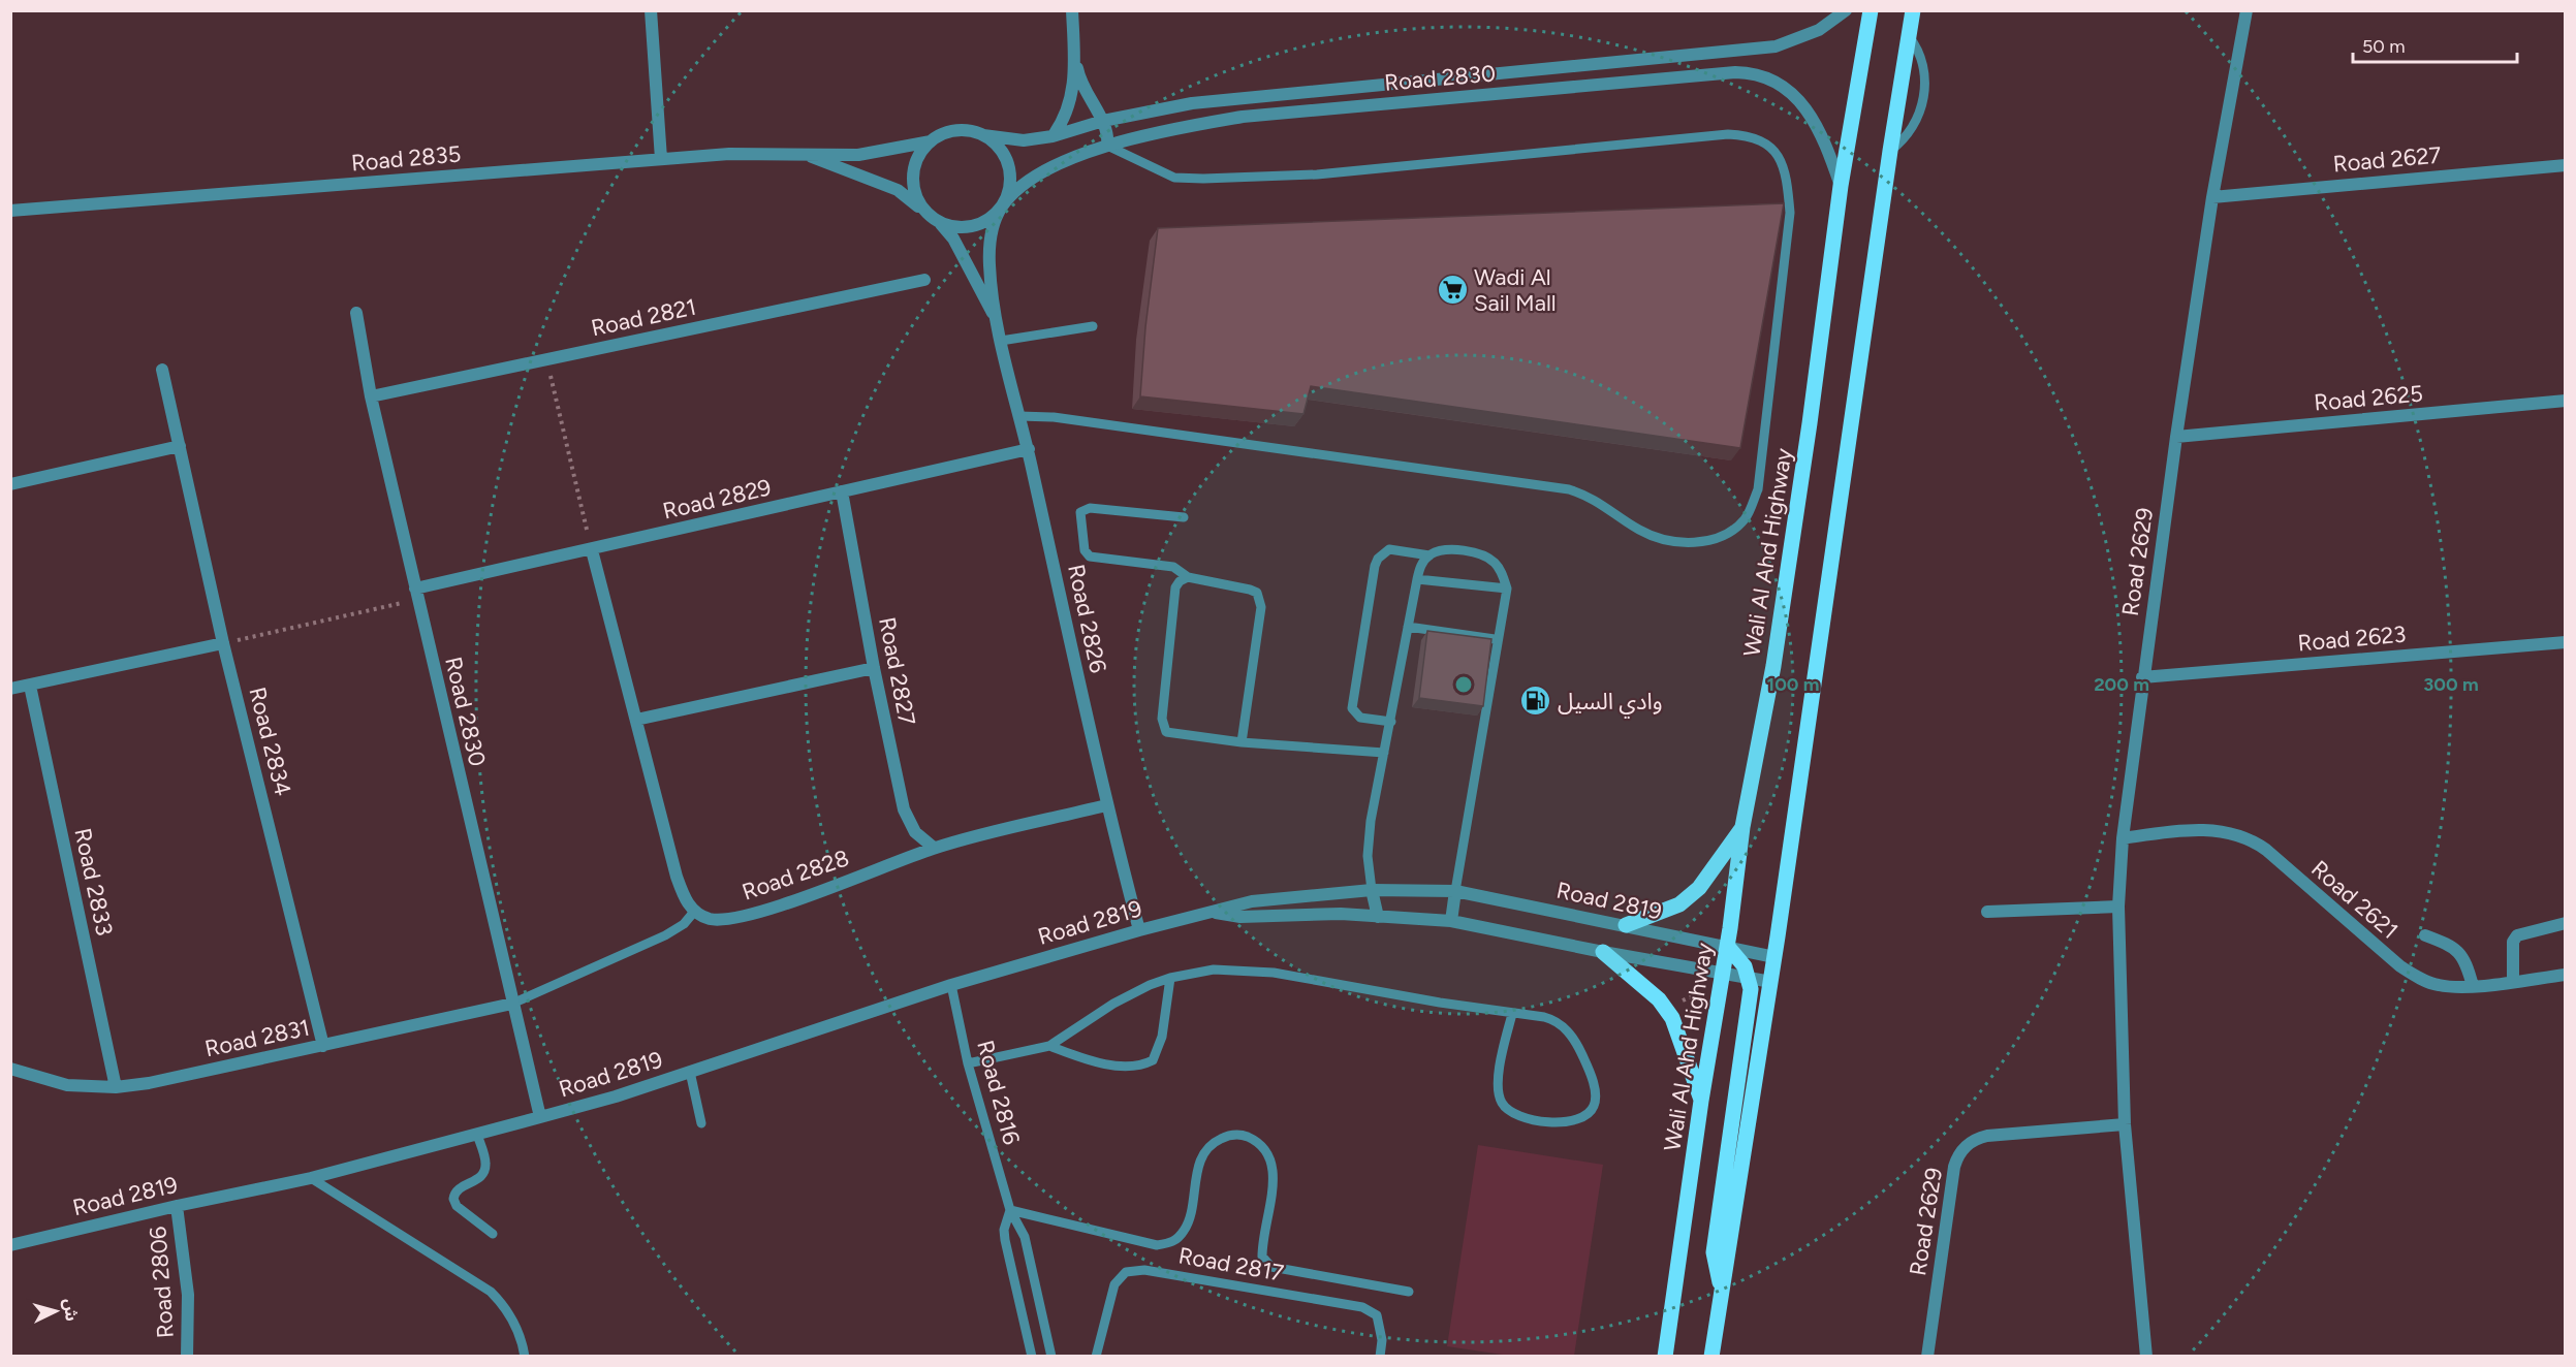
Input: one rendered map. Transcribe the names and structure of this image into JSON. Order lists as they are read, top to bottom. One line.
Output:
{"streets":{"main road":["Wali Al Ahd Highway"],"street":["Road 2830","Road 2835","Road 2627","Road 2821","Road 2625","Road 2829","Road 2629","Road 2826","Road 2623","Road 2827","Road 2834","Road 2828","Road 2833","Road 2621","Road 2819","Road 2831","Road 2806"],"lane":["Road 2816","Road 2817"]},"crossings":[["Road 2830","Road 2835"],["Road 2830","Road 2821"],["Road 2830","Road 2829"],["Road 2830","Wali Al Ahd Highway"],["Road 2830","Road 2826"],["Road 2830","Road 2819"],["Road 2830","Road 2831"],["Road 2835","Road 2826"],["Road 2627","Road 2629"],["Road 2625","Road 2629"],["Road 2829","Road 2826"],["Road 2829","Road 2827"],["Wali Al Ahd Highway","Road 2819"],["Road 2629","Road 2623"],["Road 2629","Road 2621"],["Road 2826","Road 2828"],["Road 2826","Road 2819"],["Road 2827","Road 2828"],["Road 2834","Road 2831"],["Road 2833","Road 2831"],["Road 2819","Road 2816"],["Road 2819","Road 2806"]],"places":{"supermarket":["Wadi Al Sail Mall"],"fuel station":["وادي السيل"]},"scale_bar":"50 m","north":"right","rings":["100 m","200 m","300 m"]}
